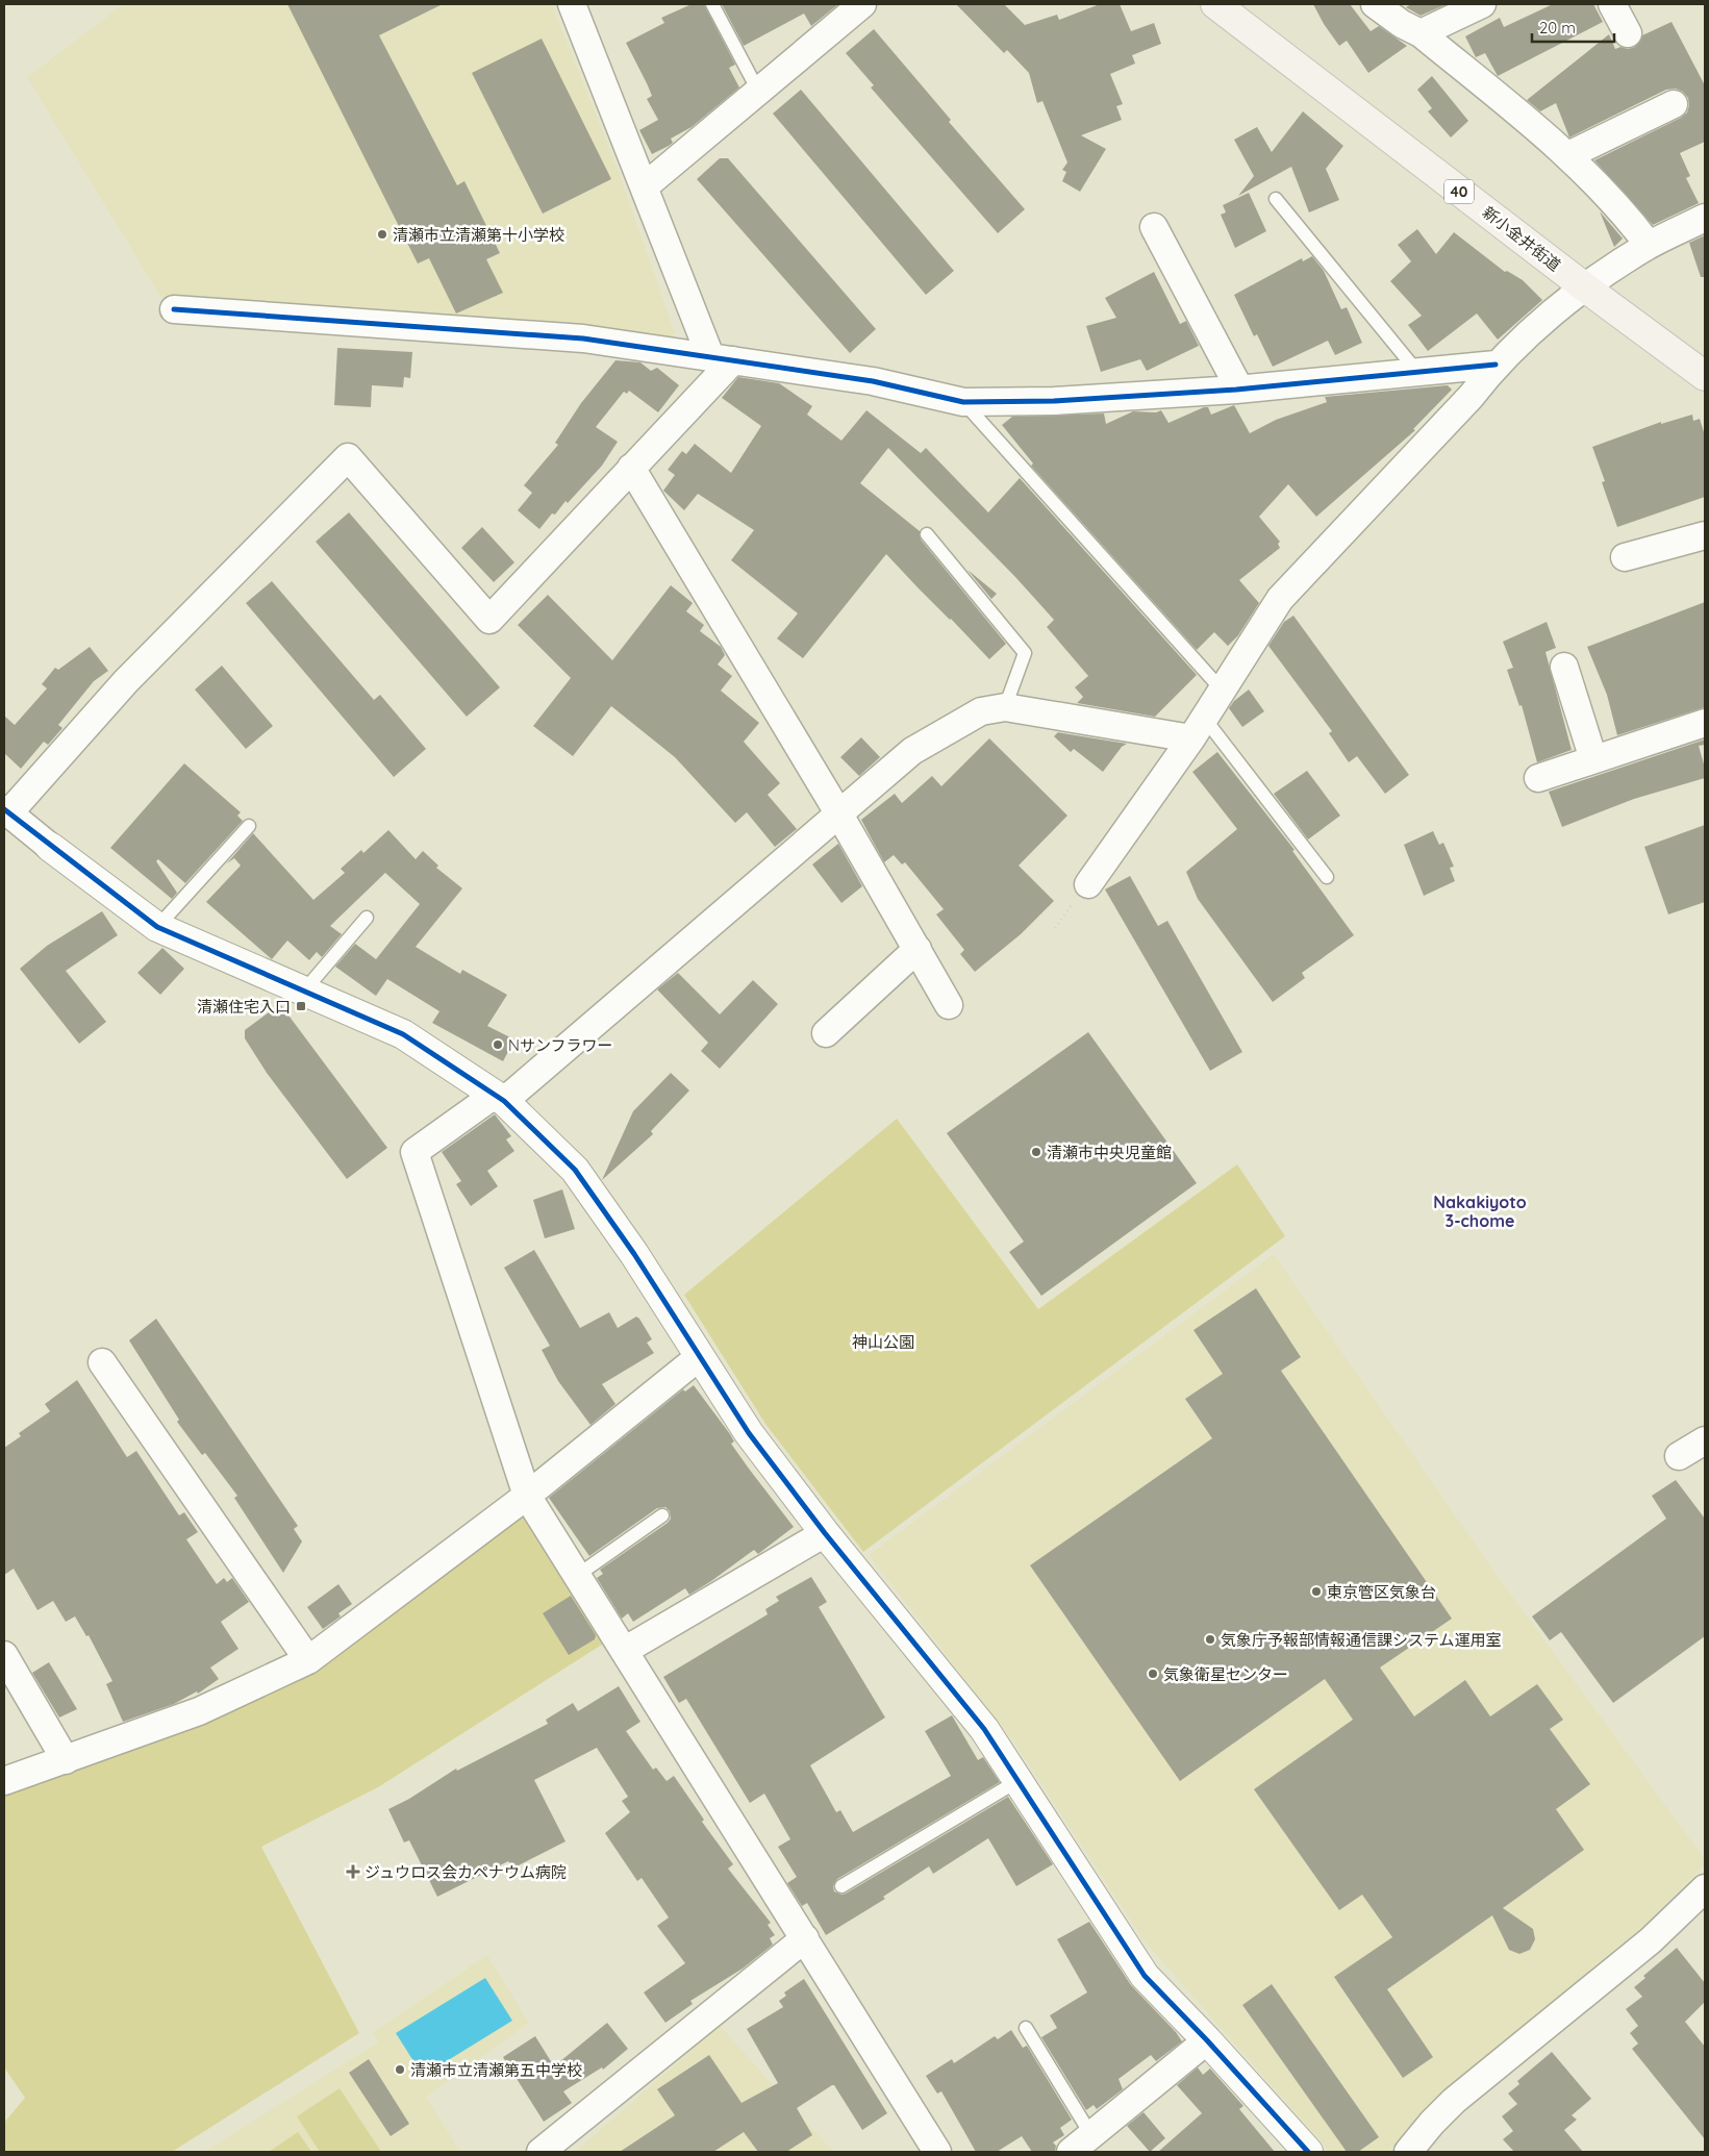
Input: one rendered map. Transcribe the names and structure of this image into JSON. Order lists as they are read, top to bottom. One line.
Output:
{"streets":{"main road":["40","新小金井街道"]},"districts":["Nakakiyoto 3-chome"],"parks":["神山公園"],"places":{"other":["清瀬市立清瀬第十小学校","Nサンフラワー","清瀬市中央児童館","東京管区気象台","気象庁予報部情報通信課システム運用室","気象衛星センター","清瀬市立清瀬第五中学校"],"transit":["清瀬住宅入口"],"health":["ジュウロス会カペナウム病院"]},"scale_bar":"20 m"}
